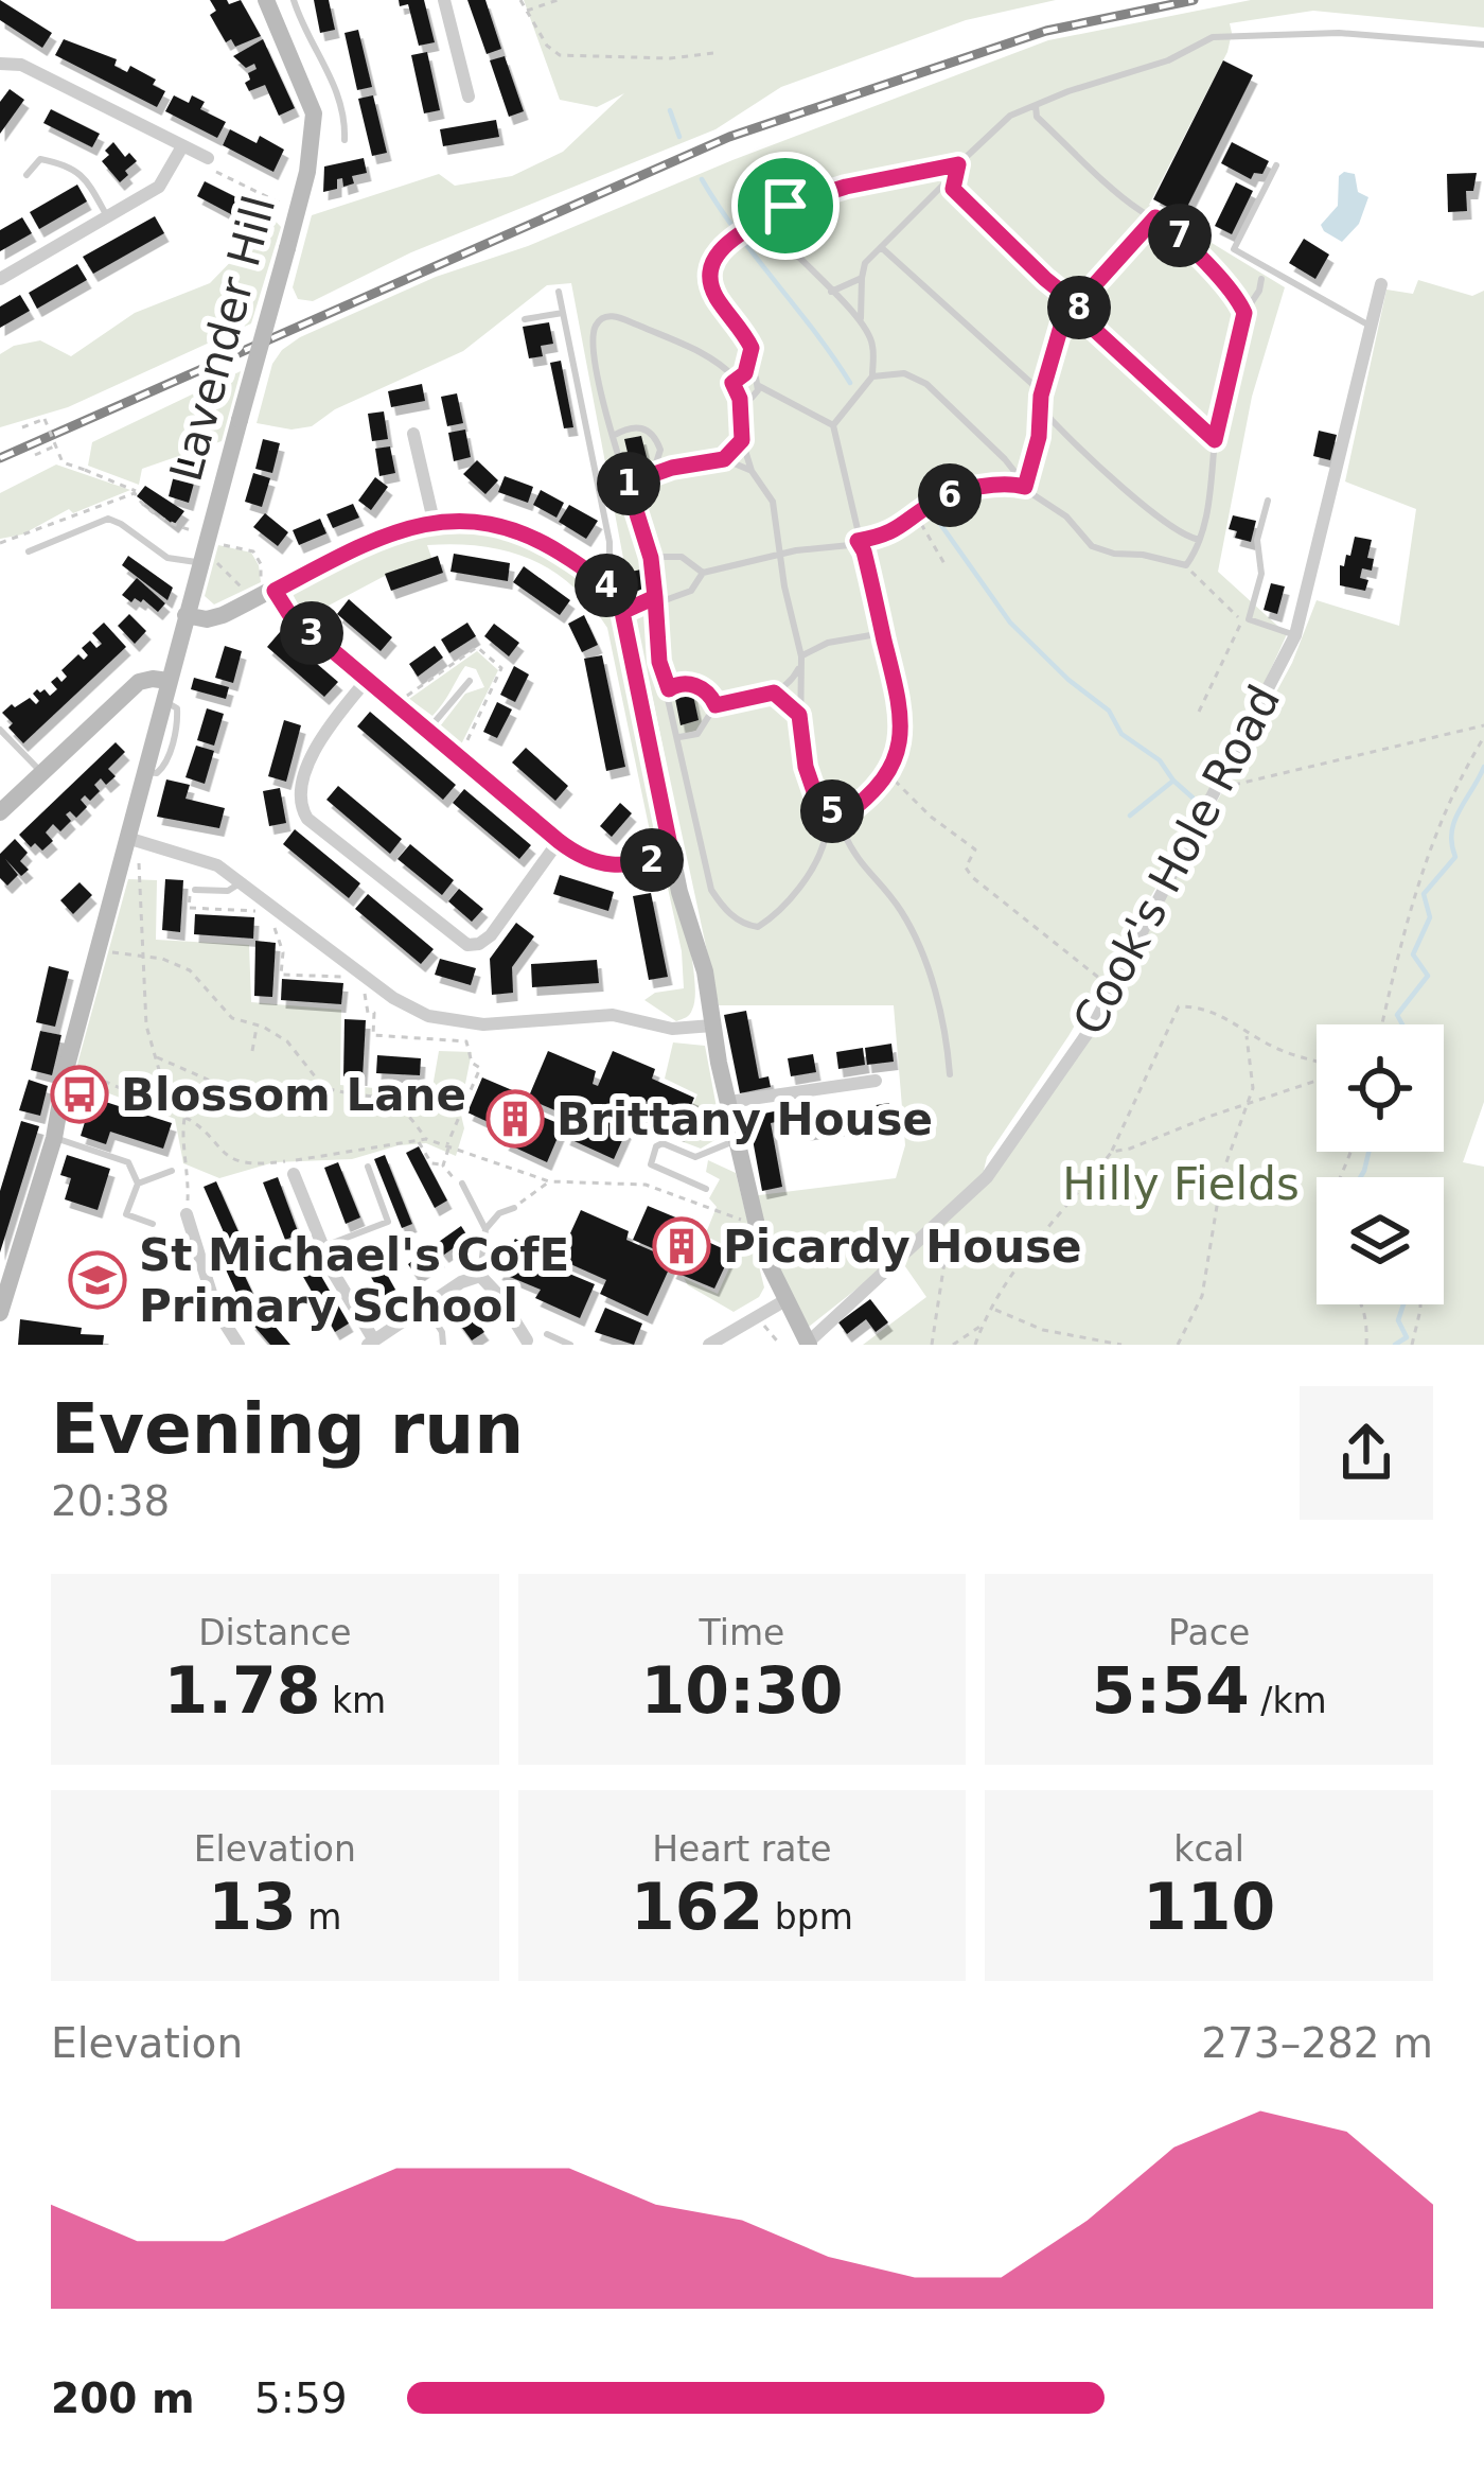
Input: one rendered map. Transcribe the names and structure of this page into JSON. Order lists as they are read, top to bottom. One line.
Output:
{"streets":{"street":["Lavender Hill","Cook's Hole Road"]},"parks":["Hilly Fields"],"places":{"bus stop":["Blossom Lane"],"building":["Brittany House","Picardy House"],"school or university":["St Michael's CofE Primary School"]},"page":{"pins":["7","8","1","6","4","3","5","2"],"heading":["Evening run","20:38"],"stats":[["Distance","1.78 km"],["Time","10:30"],["Pace","5:54 /km"],["Elevation","13 m"],["Heart rate","162 bpm"],["kcal","110"]],"chart":["Elevation","273–282 m"],"list":[{"name":"200 m","note":"5:59"}]}}
